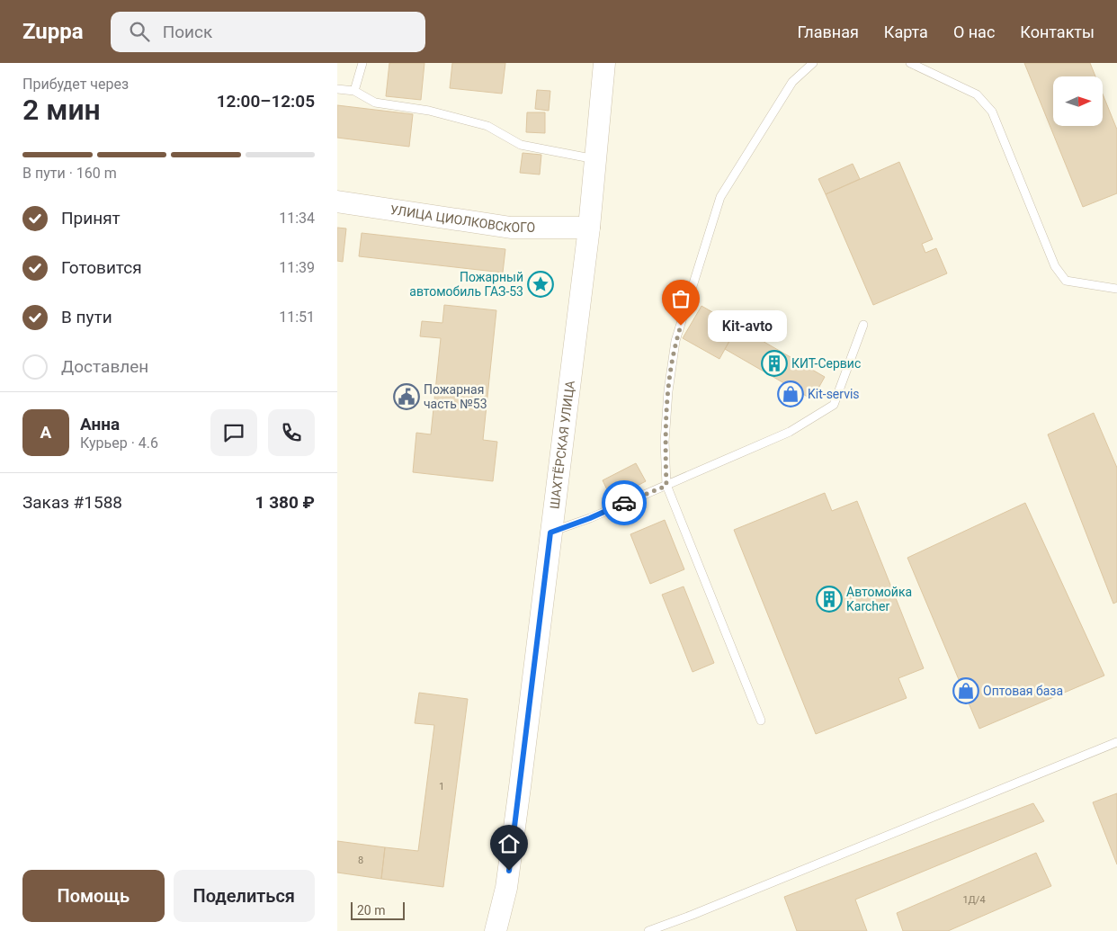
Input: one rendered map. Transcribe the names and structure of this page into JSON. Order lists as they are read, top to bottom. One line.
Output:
{"streets":{"main road":["УЛИЦА ЦИОЛКОВСКОГО","ШАХТЁРСКАЯ УЛИЦА"]},"crossings":[["УЛИЦА ЦИОЛКОВСКОГО","ШАХТЁРСКАЯ УЛИЦА"]],"places":{"place":["Пожарный автомобиль ГАЗ-53"],"other":["Kit-avto"],"building":["КИТ-Сервис","Автомойка Karcher"],"shop":["Kit-servis","Оптовая база"],"public building":["Пожарная часть №53"]},"house_numbers":["1","8","1Д/4"],"scale_bar":"20 m","north":"right","page":{"header":"Zuppa","search":"Поиск","nav":["Главная","Карта","О нас","Контакты"],"heading":["2 мин","Прибудет через","12:00–12:05"],"panel":["Анна","Курьер · 4.6","Заказ #1588","1 380 ₽"],"bar":"В пути · 160 m","list":[["Принят","11:34"],["Готовится","11:39"],["В пути","11:51"],"Доставлен"],"bubble":"Kit-avto","round":"А","buttons":["Помощь","Поделиться"],"scale":"20 m"}}
